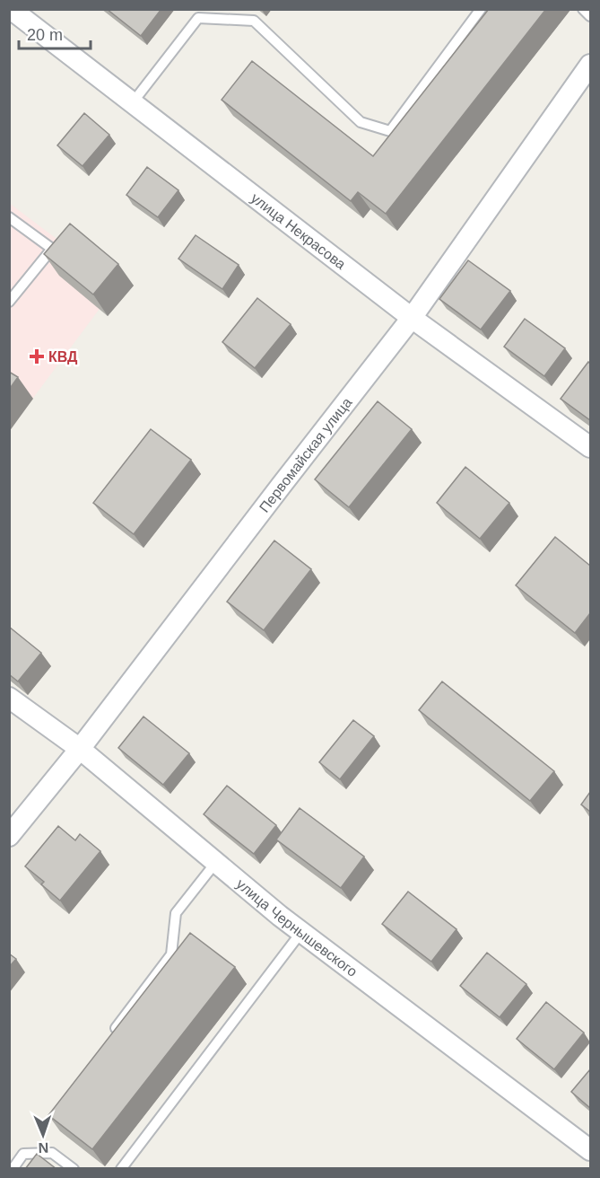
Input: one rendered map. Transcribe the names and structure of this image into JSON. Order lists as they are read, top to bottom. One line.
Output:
{"streets":{"street":["улица Некрасова","Первомайская улица","улица Чернышевского"]},"crossings":[["улица Некрасова","Первомайская улица"],["Первомайская улица","улица Чернышевского"]],"places":{"health":["КВД"]},"scale_bar":"20 m","north":"bottom"}
